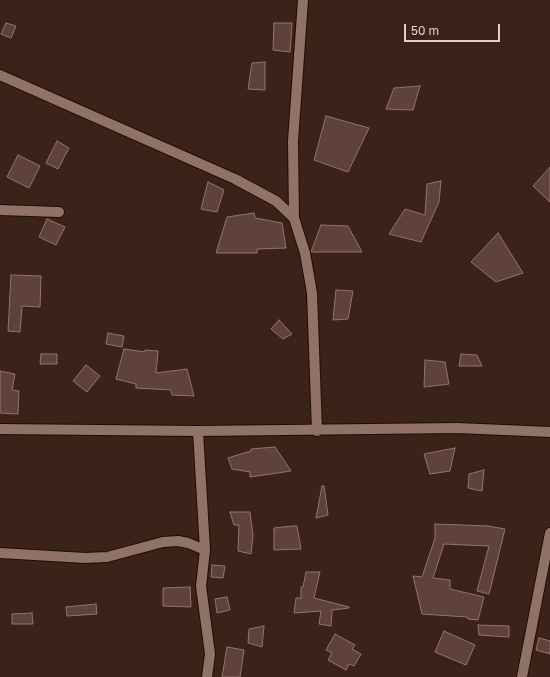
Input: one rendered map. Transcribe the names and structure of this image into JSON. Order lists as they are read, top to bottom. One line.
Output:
{"scale_bar":"50 m"}
